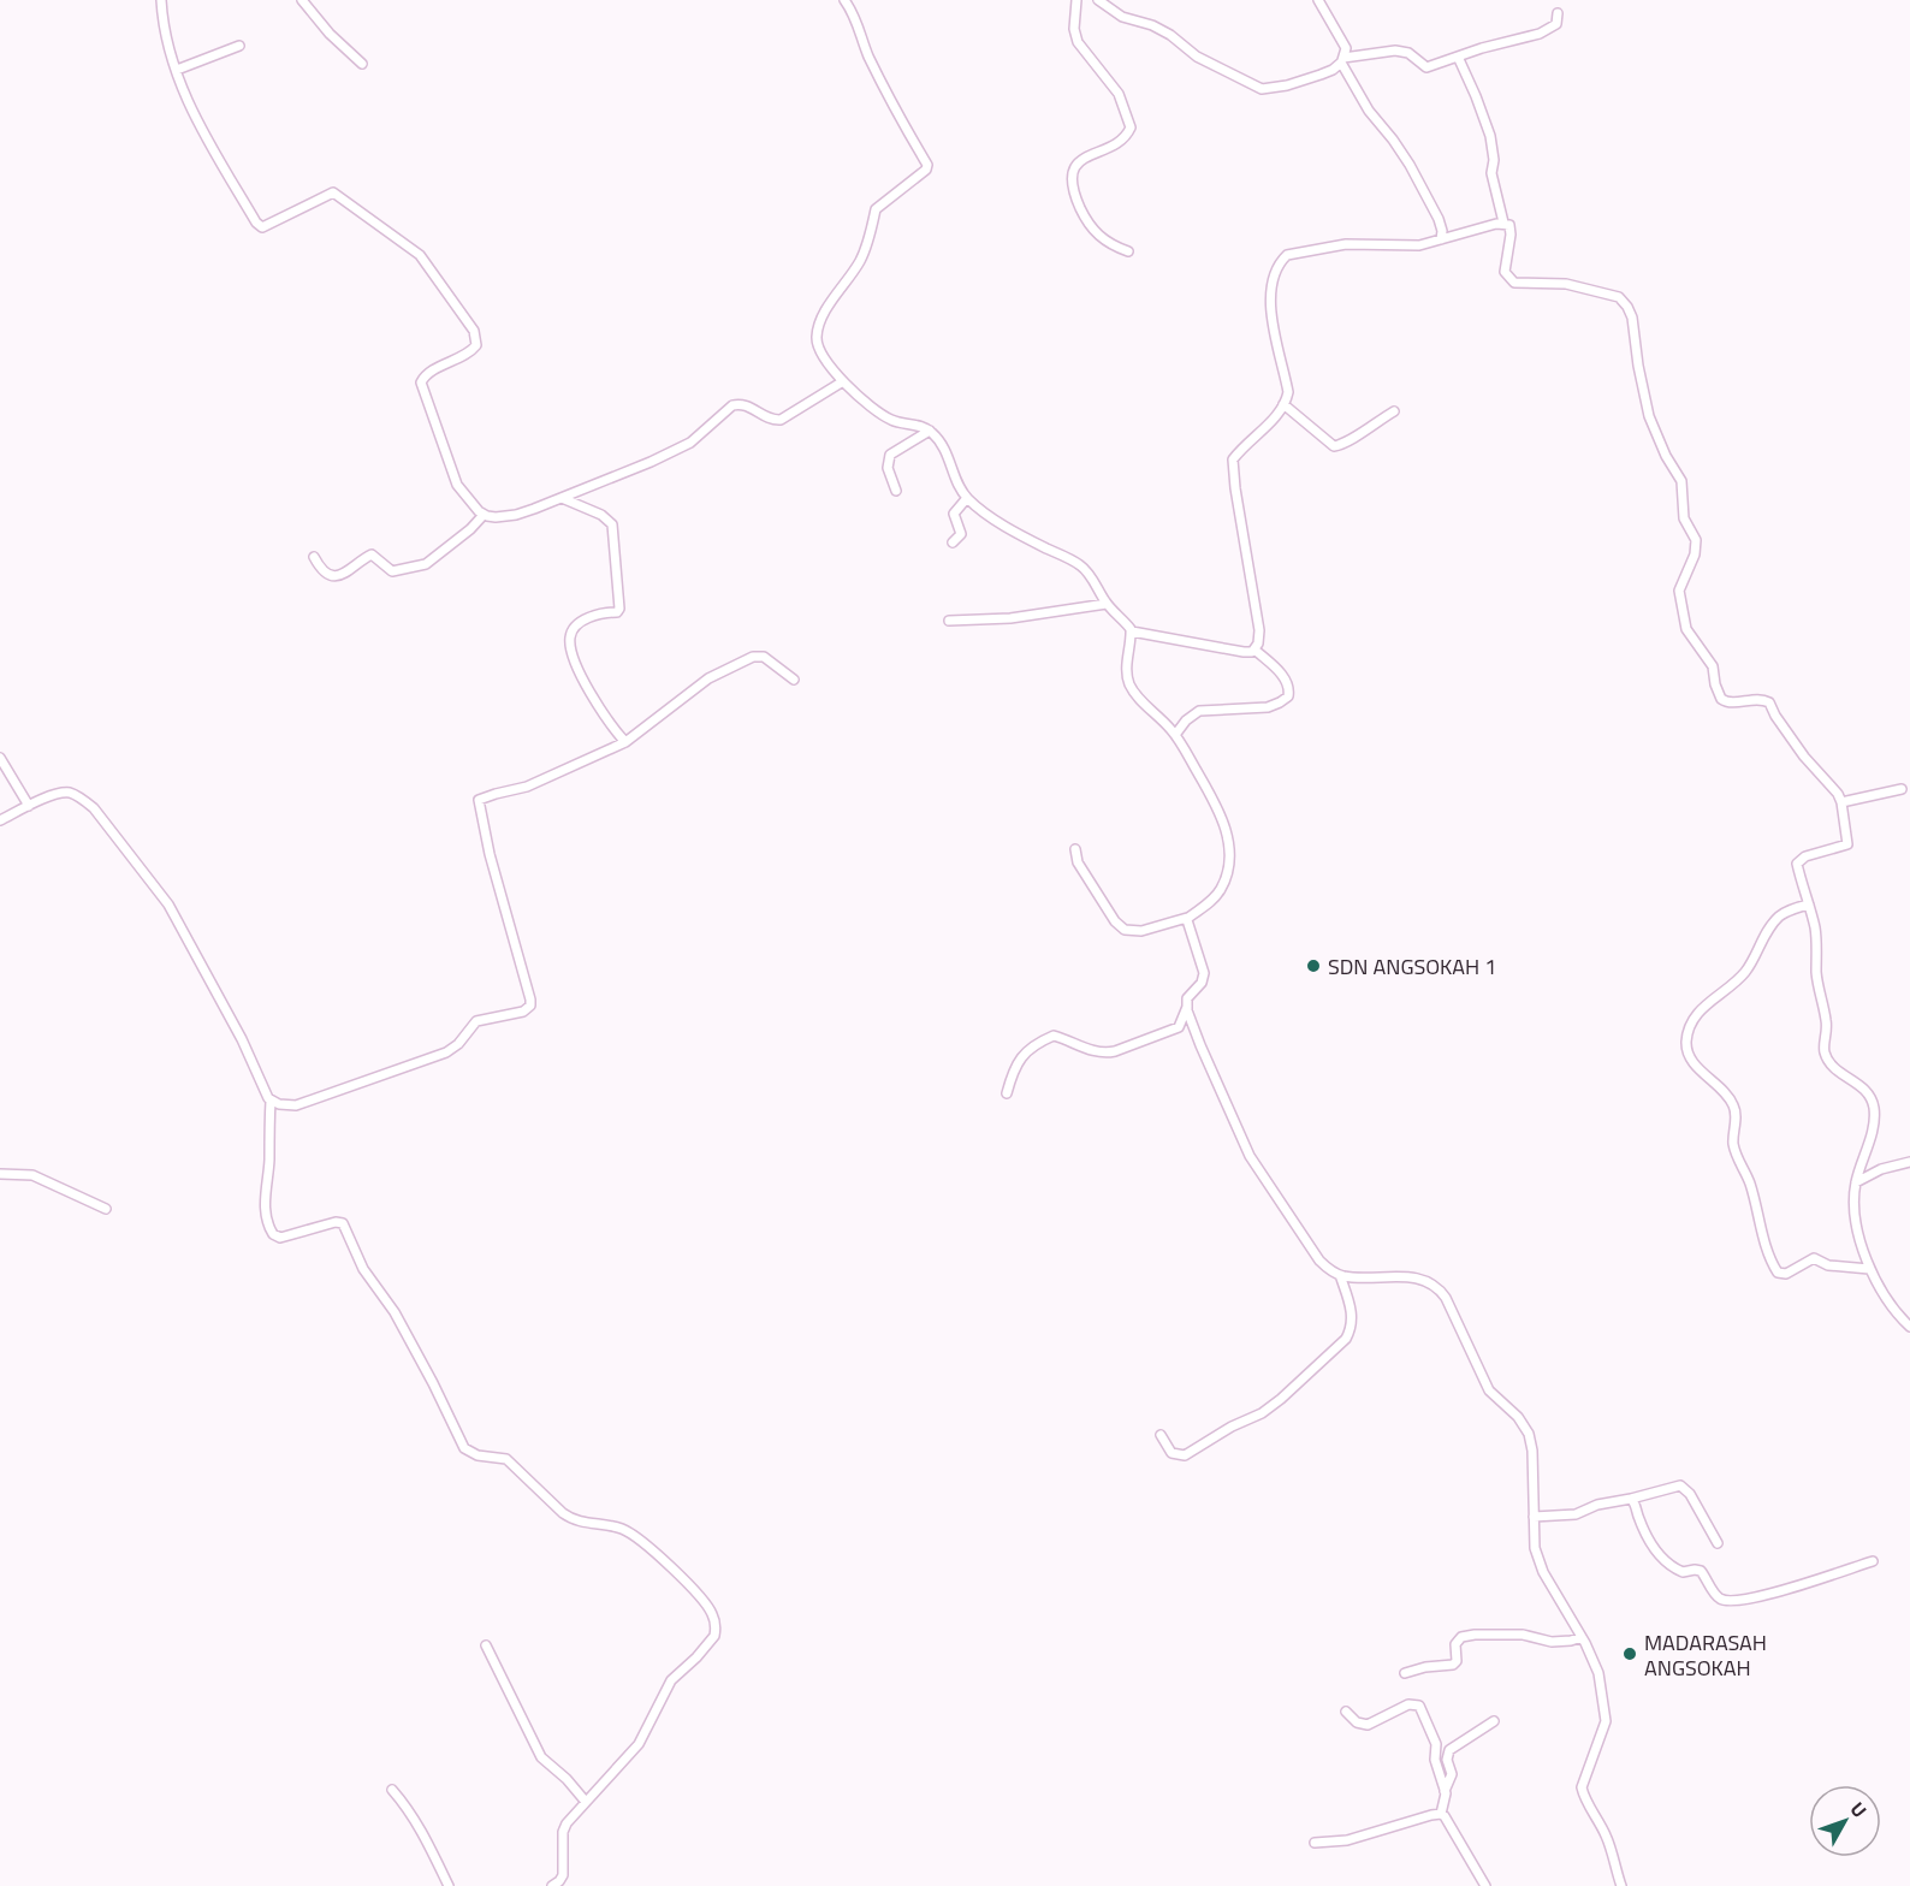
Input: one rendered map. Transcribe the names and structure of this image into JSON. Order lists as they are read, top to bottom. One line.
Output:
{"places":["SDN ANGSOKAH 1","MADARASAH ANGSOKAH"],"north":"top right"}
